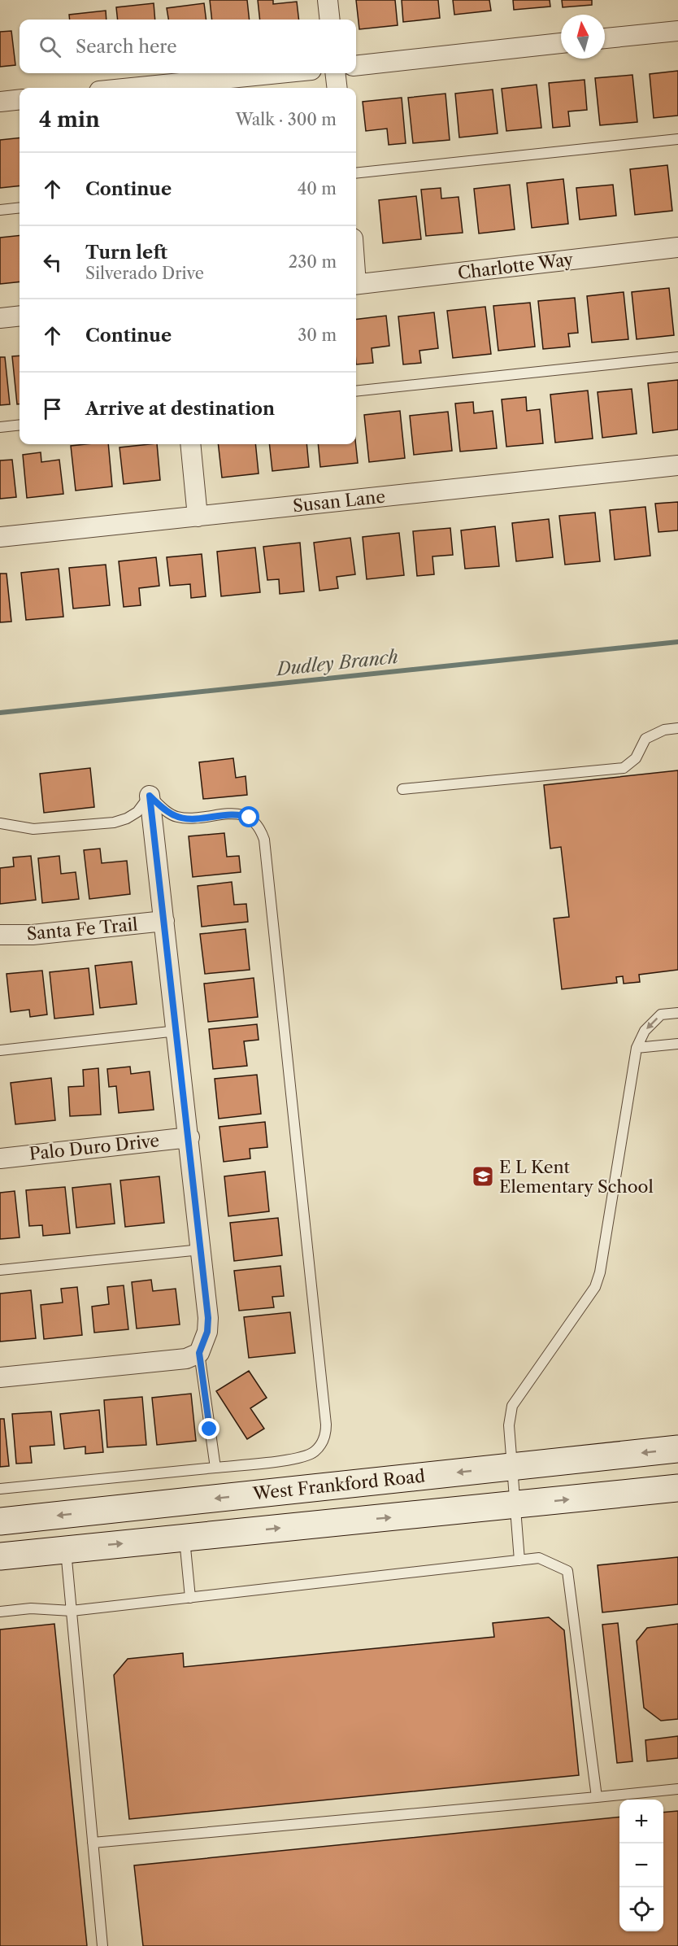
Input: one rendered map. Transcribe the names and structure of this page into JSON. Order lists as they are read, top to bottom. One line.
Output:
{"streets":{"main road":["West Frankford Road"],"street":["Charlotte Way","Susan Lane","Santa Fe Trail","Palo Duro Drive"]},"water":["Dudley Branch"],"places":{"school or university":["E L Kent Elementary School"]},"north":"top","page":{"search":"Search here","heading":["4 min","Walk · 300 m"],"list":[["Continue","40 m"],["Turn left","Silverado Drive","230 m"],["Continue","30 m"],"Arrive at destination"],"map_buttons":["+","−"]}}
